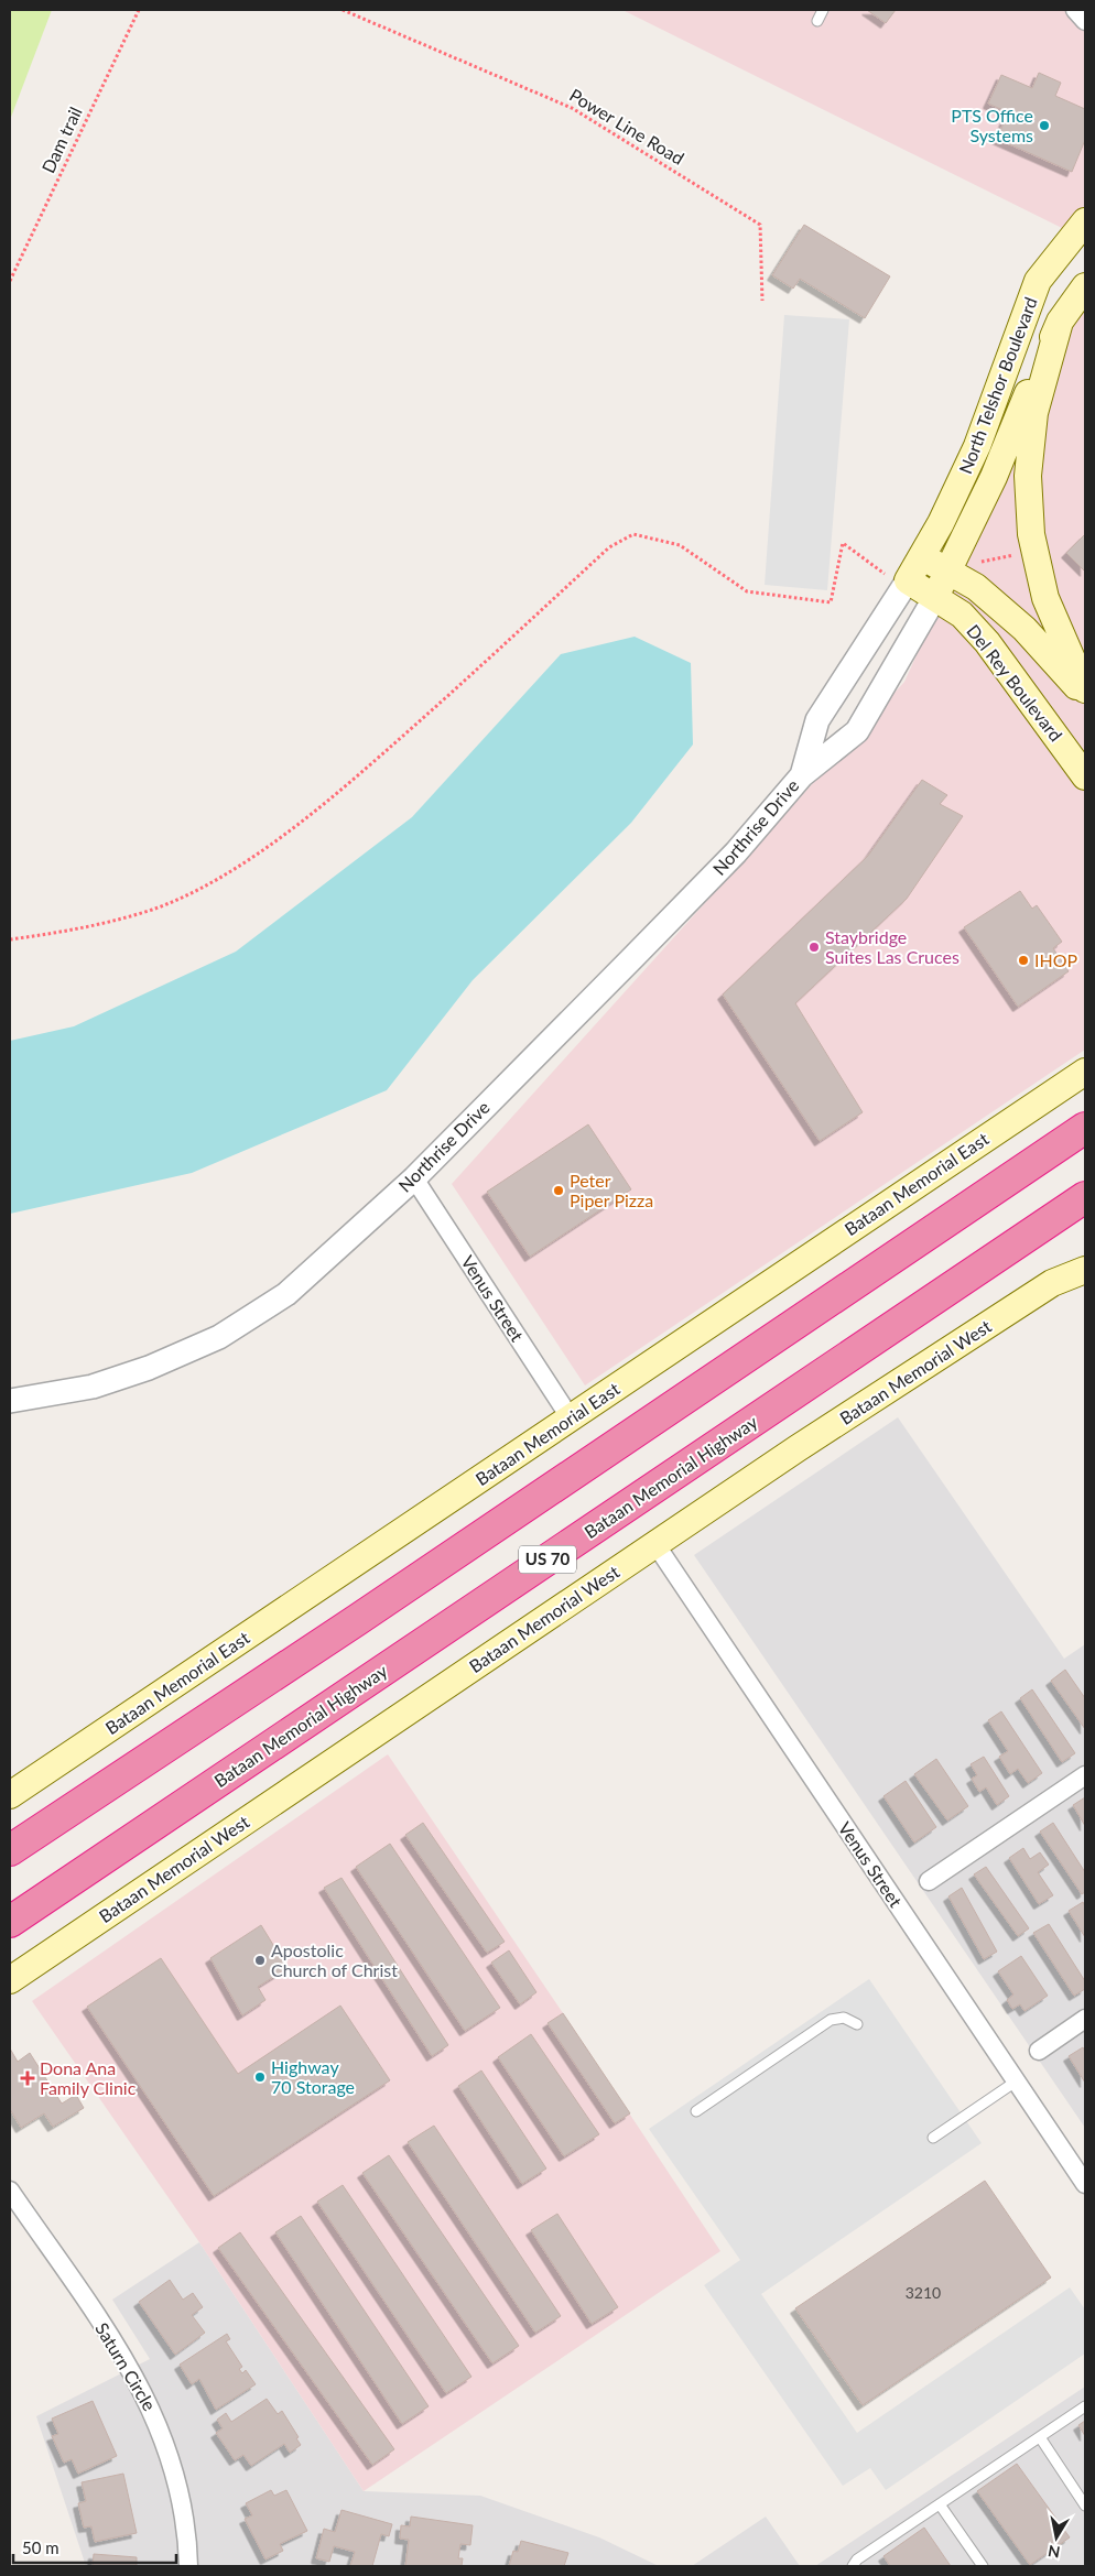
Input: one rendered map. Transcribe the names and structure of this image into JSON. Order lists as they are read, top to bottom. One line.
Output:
{"streets":{"highway":["Bataan Memorial Highway","US 70"],"main road":["North Telshor Boulevard","Del Rey Boulevard","Northrise Drive","Bataan Memorial East","Bataan Memorial West"],"street":["Venus Street","Saturn Circle"],"path":["Power Line Road","Dam trail"]},"crossings":[["North Telshor Boulevard","Del Rey Boulevard"],["North Telshor Boulevard","Northrise Drive"],["Del Rey Boulevard","Northrise Drive"],["Northrise Drive","Venus Street"],["Bataan Memorial East","Venus Street"],["Venus Street","Bataan Memorial West"]],"places":{"other":["PTS Office Systems","Staybridge Suites Las Cruces","IHOP","Peter Piper Pizza","Apostolic Church of Christ","Highway 70 Storage"],"health":["Dona Ana Family Clinic"]},"house_numbers":["3210"],"scale_bar":"50 m","north":"bottom"}
